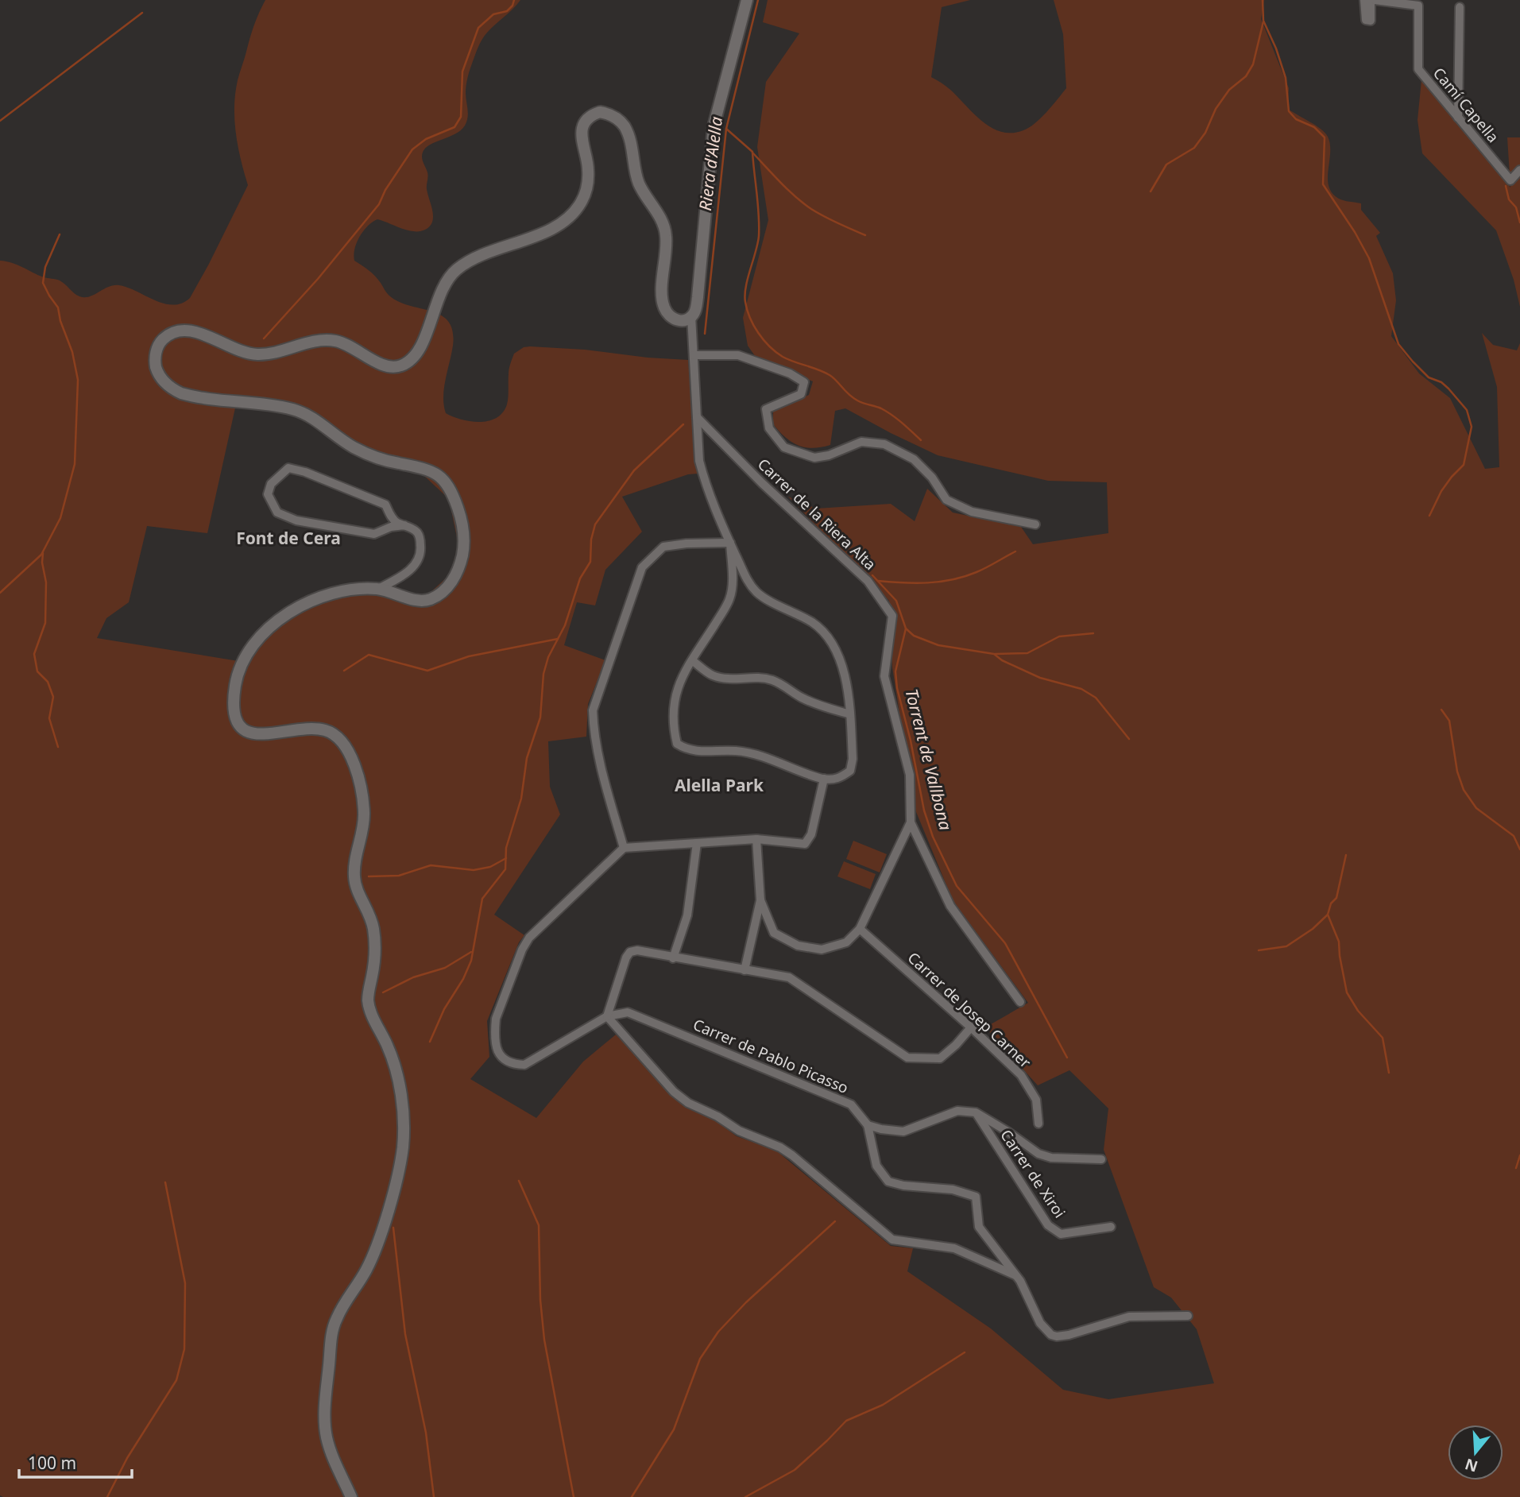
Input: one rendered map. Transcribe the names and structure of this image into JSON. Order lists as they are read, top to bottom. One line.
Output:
{"streets":{"street":["Camí Capella","Carrer de la Riera Alta","Carrer de Josep Carner","Carrer de Pablo Picasso","Carrer de Xiroi"]},"crossings":[["Carrer de la Riera Alta","Carrer de Josep Carner"]],"districts":["Font de Cera","Alella Park"],"water":["Riera d'Alella","Torrent de Vallbona"],"scale_bar":"100 m","north":"bottom"}
